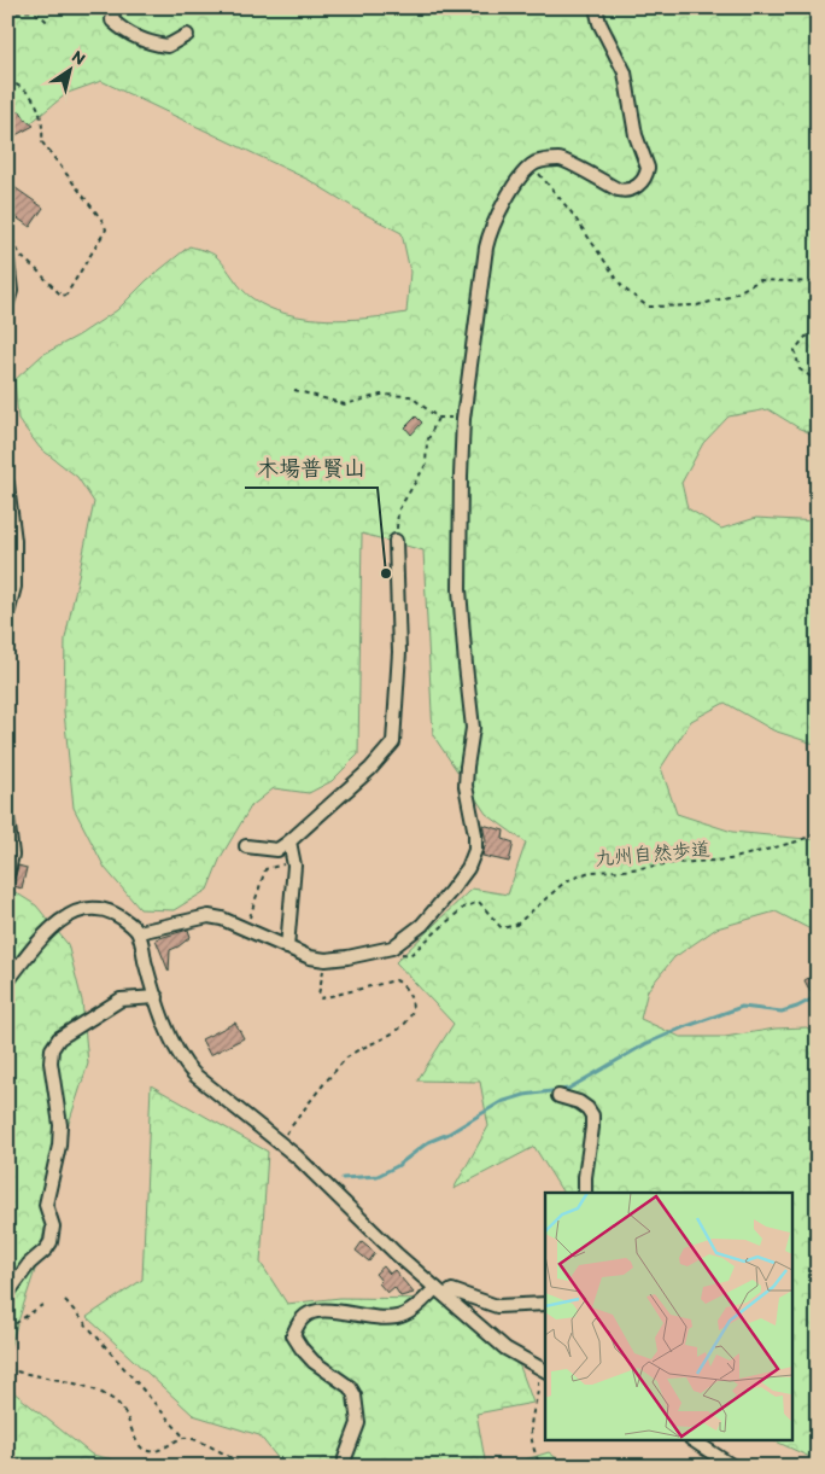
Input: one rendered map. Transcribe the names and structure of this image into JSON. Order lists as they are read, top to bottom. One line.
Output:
{"streets":{"path":["九州自然歩道"]},"places":["木場普賢山"],"north":"top right"}
